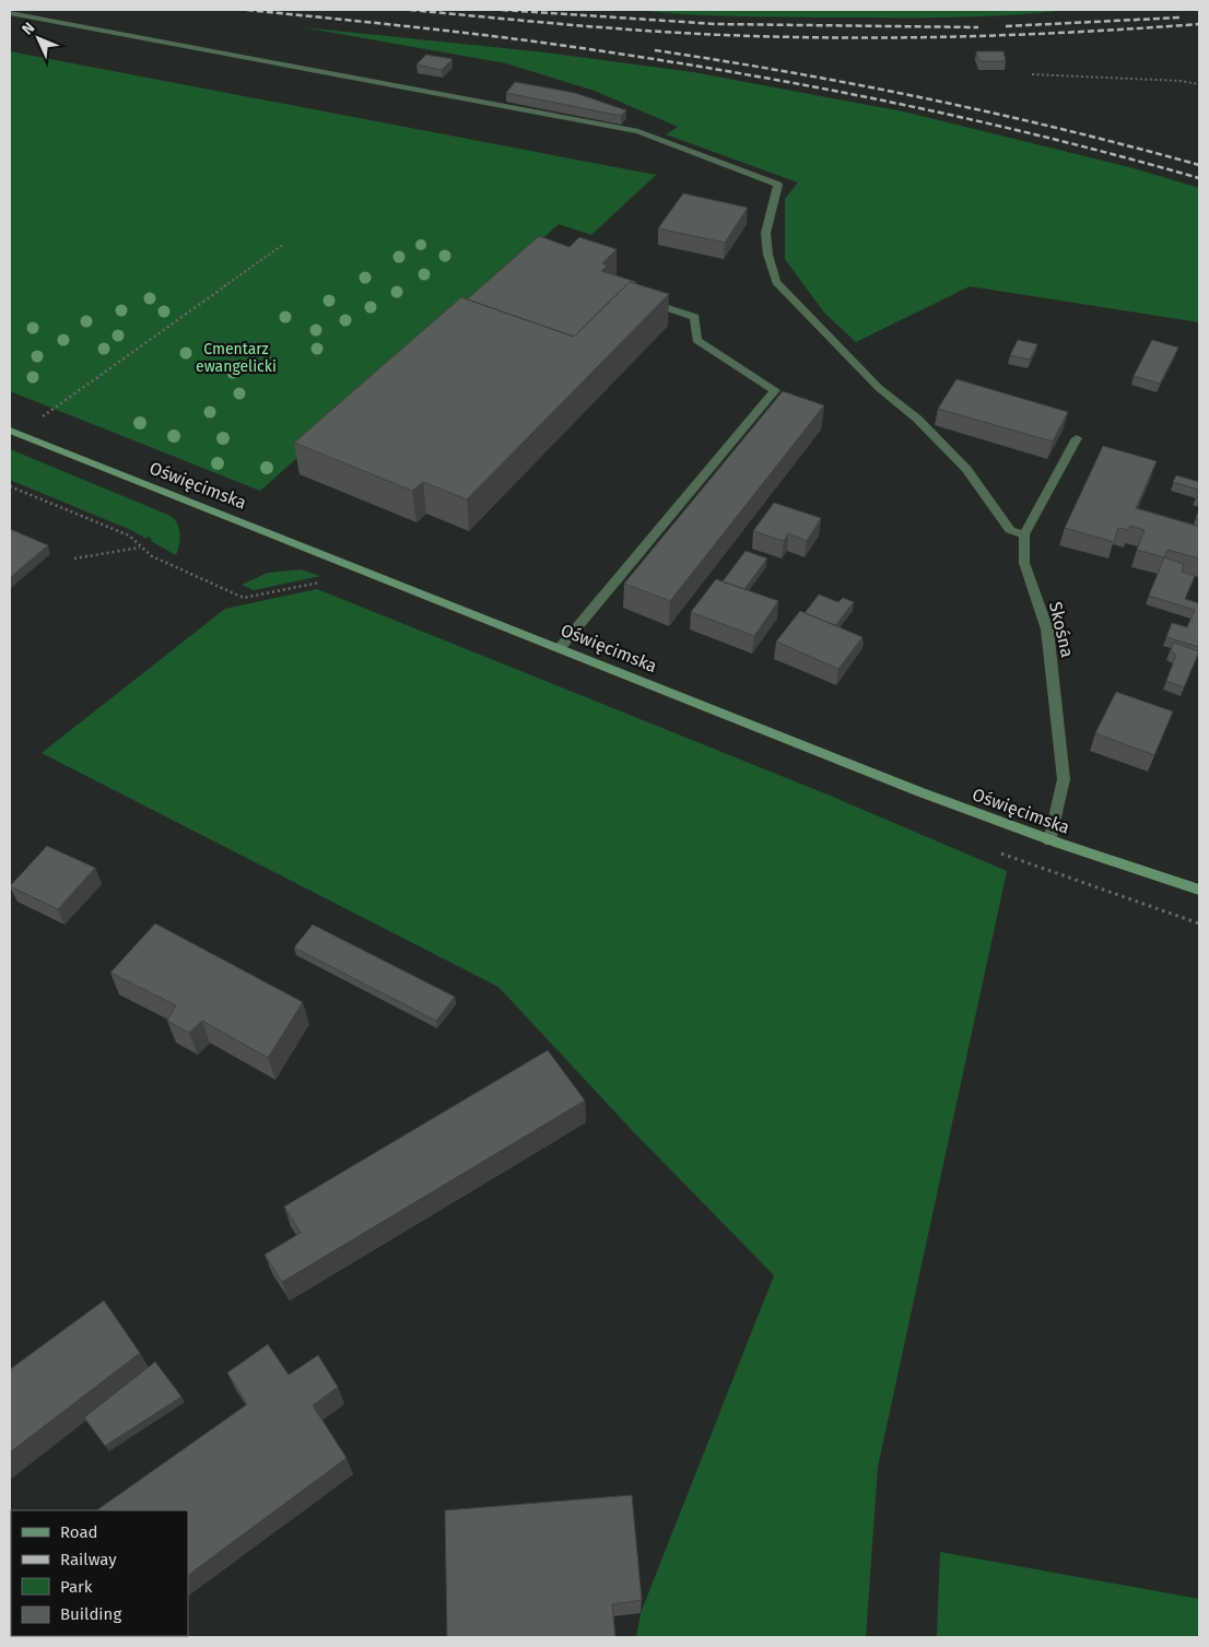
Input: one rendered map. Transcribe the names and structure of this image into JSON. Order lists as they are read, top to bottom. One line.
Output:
{"streets":{"main road":["Oświęcimska"],"street":["Skośna"]},"crossings":[["Oświęcimska","Skośna"]],"parks":["Cmentarz ewangelicki"],"legend":["Road","Railway","Park","Building"],"north":"top left"}
